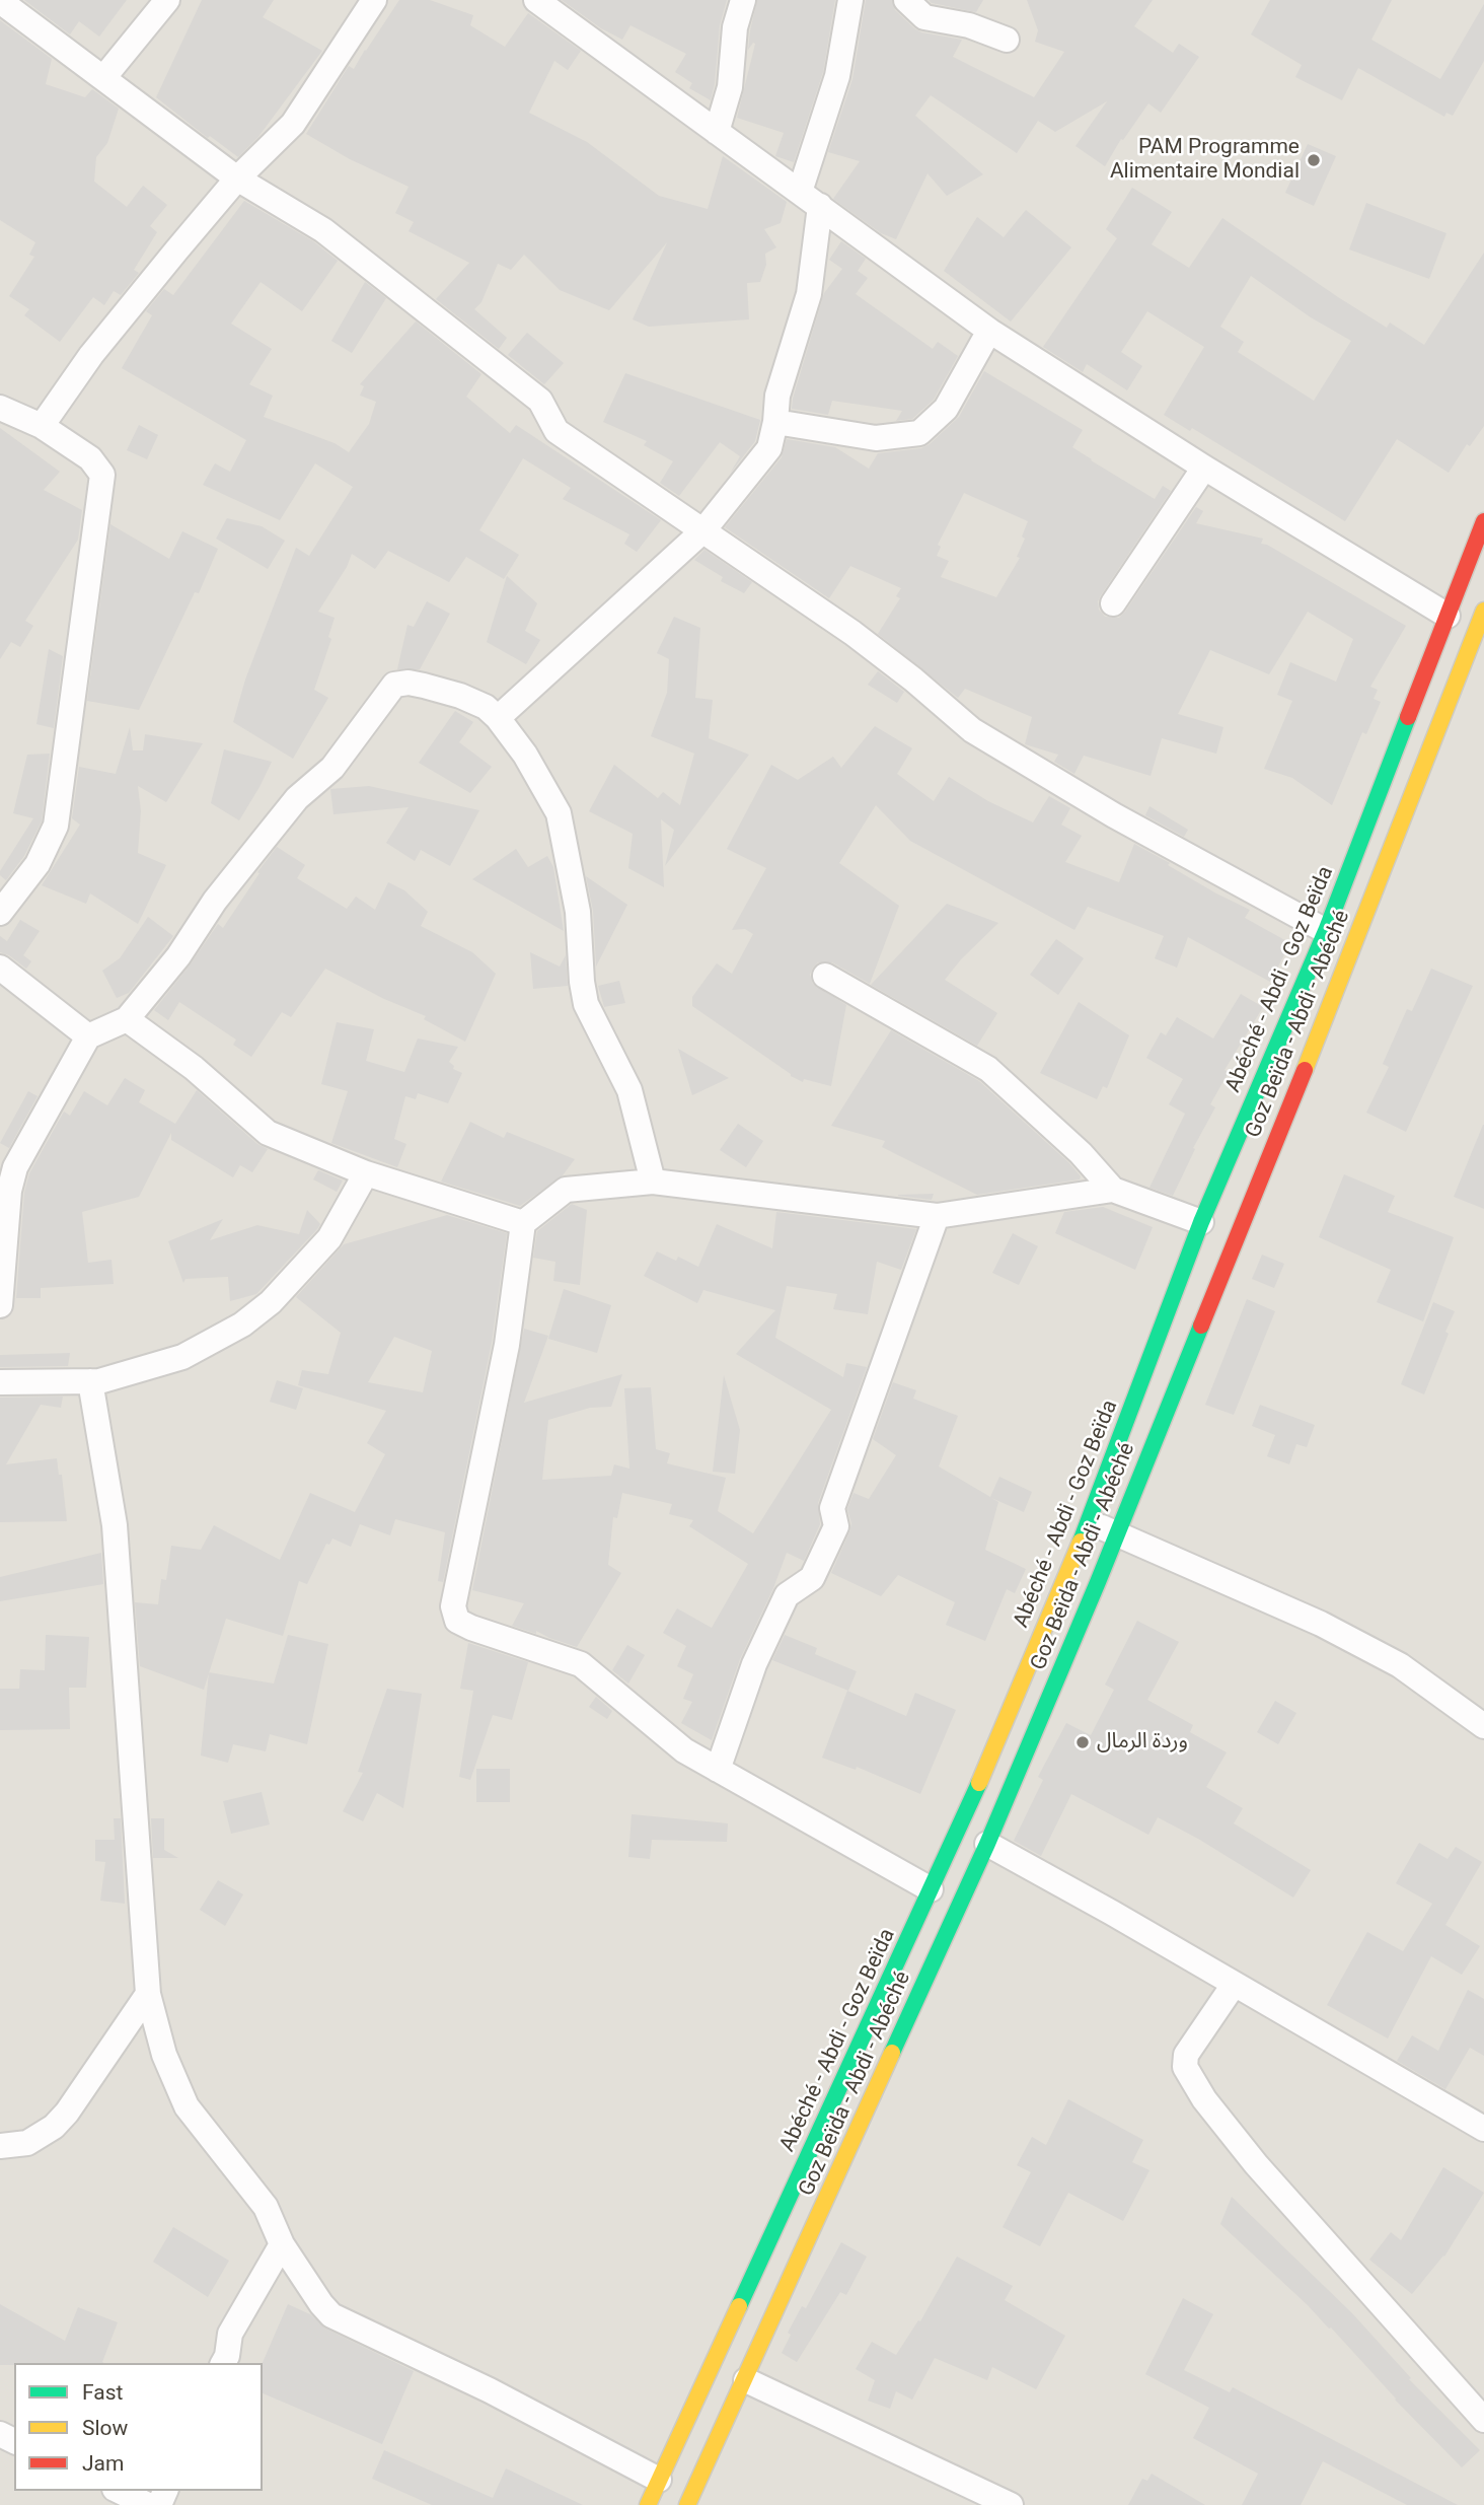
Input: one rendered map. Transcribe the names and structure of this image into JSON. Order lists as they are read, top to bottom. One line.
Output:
{"streets":{"main road":["Abéché - Abdi - Goz Beïda","Goz Beïda - Abdi - Abéché"]},"places":["PAM Programme Alimentaire Mondial","وردة الرمال"],"legend":["Fast","Slow","Jam"]}
